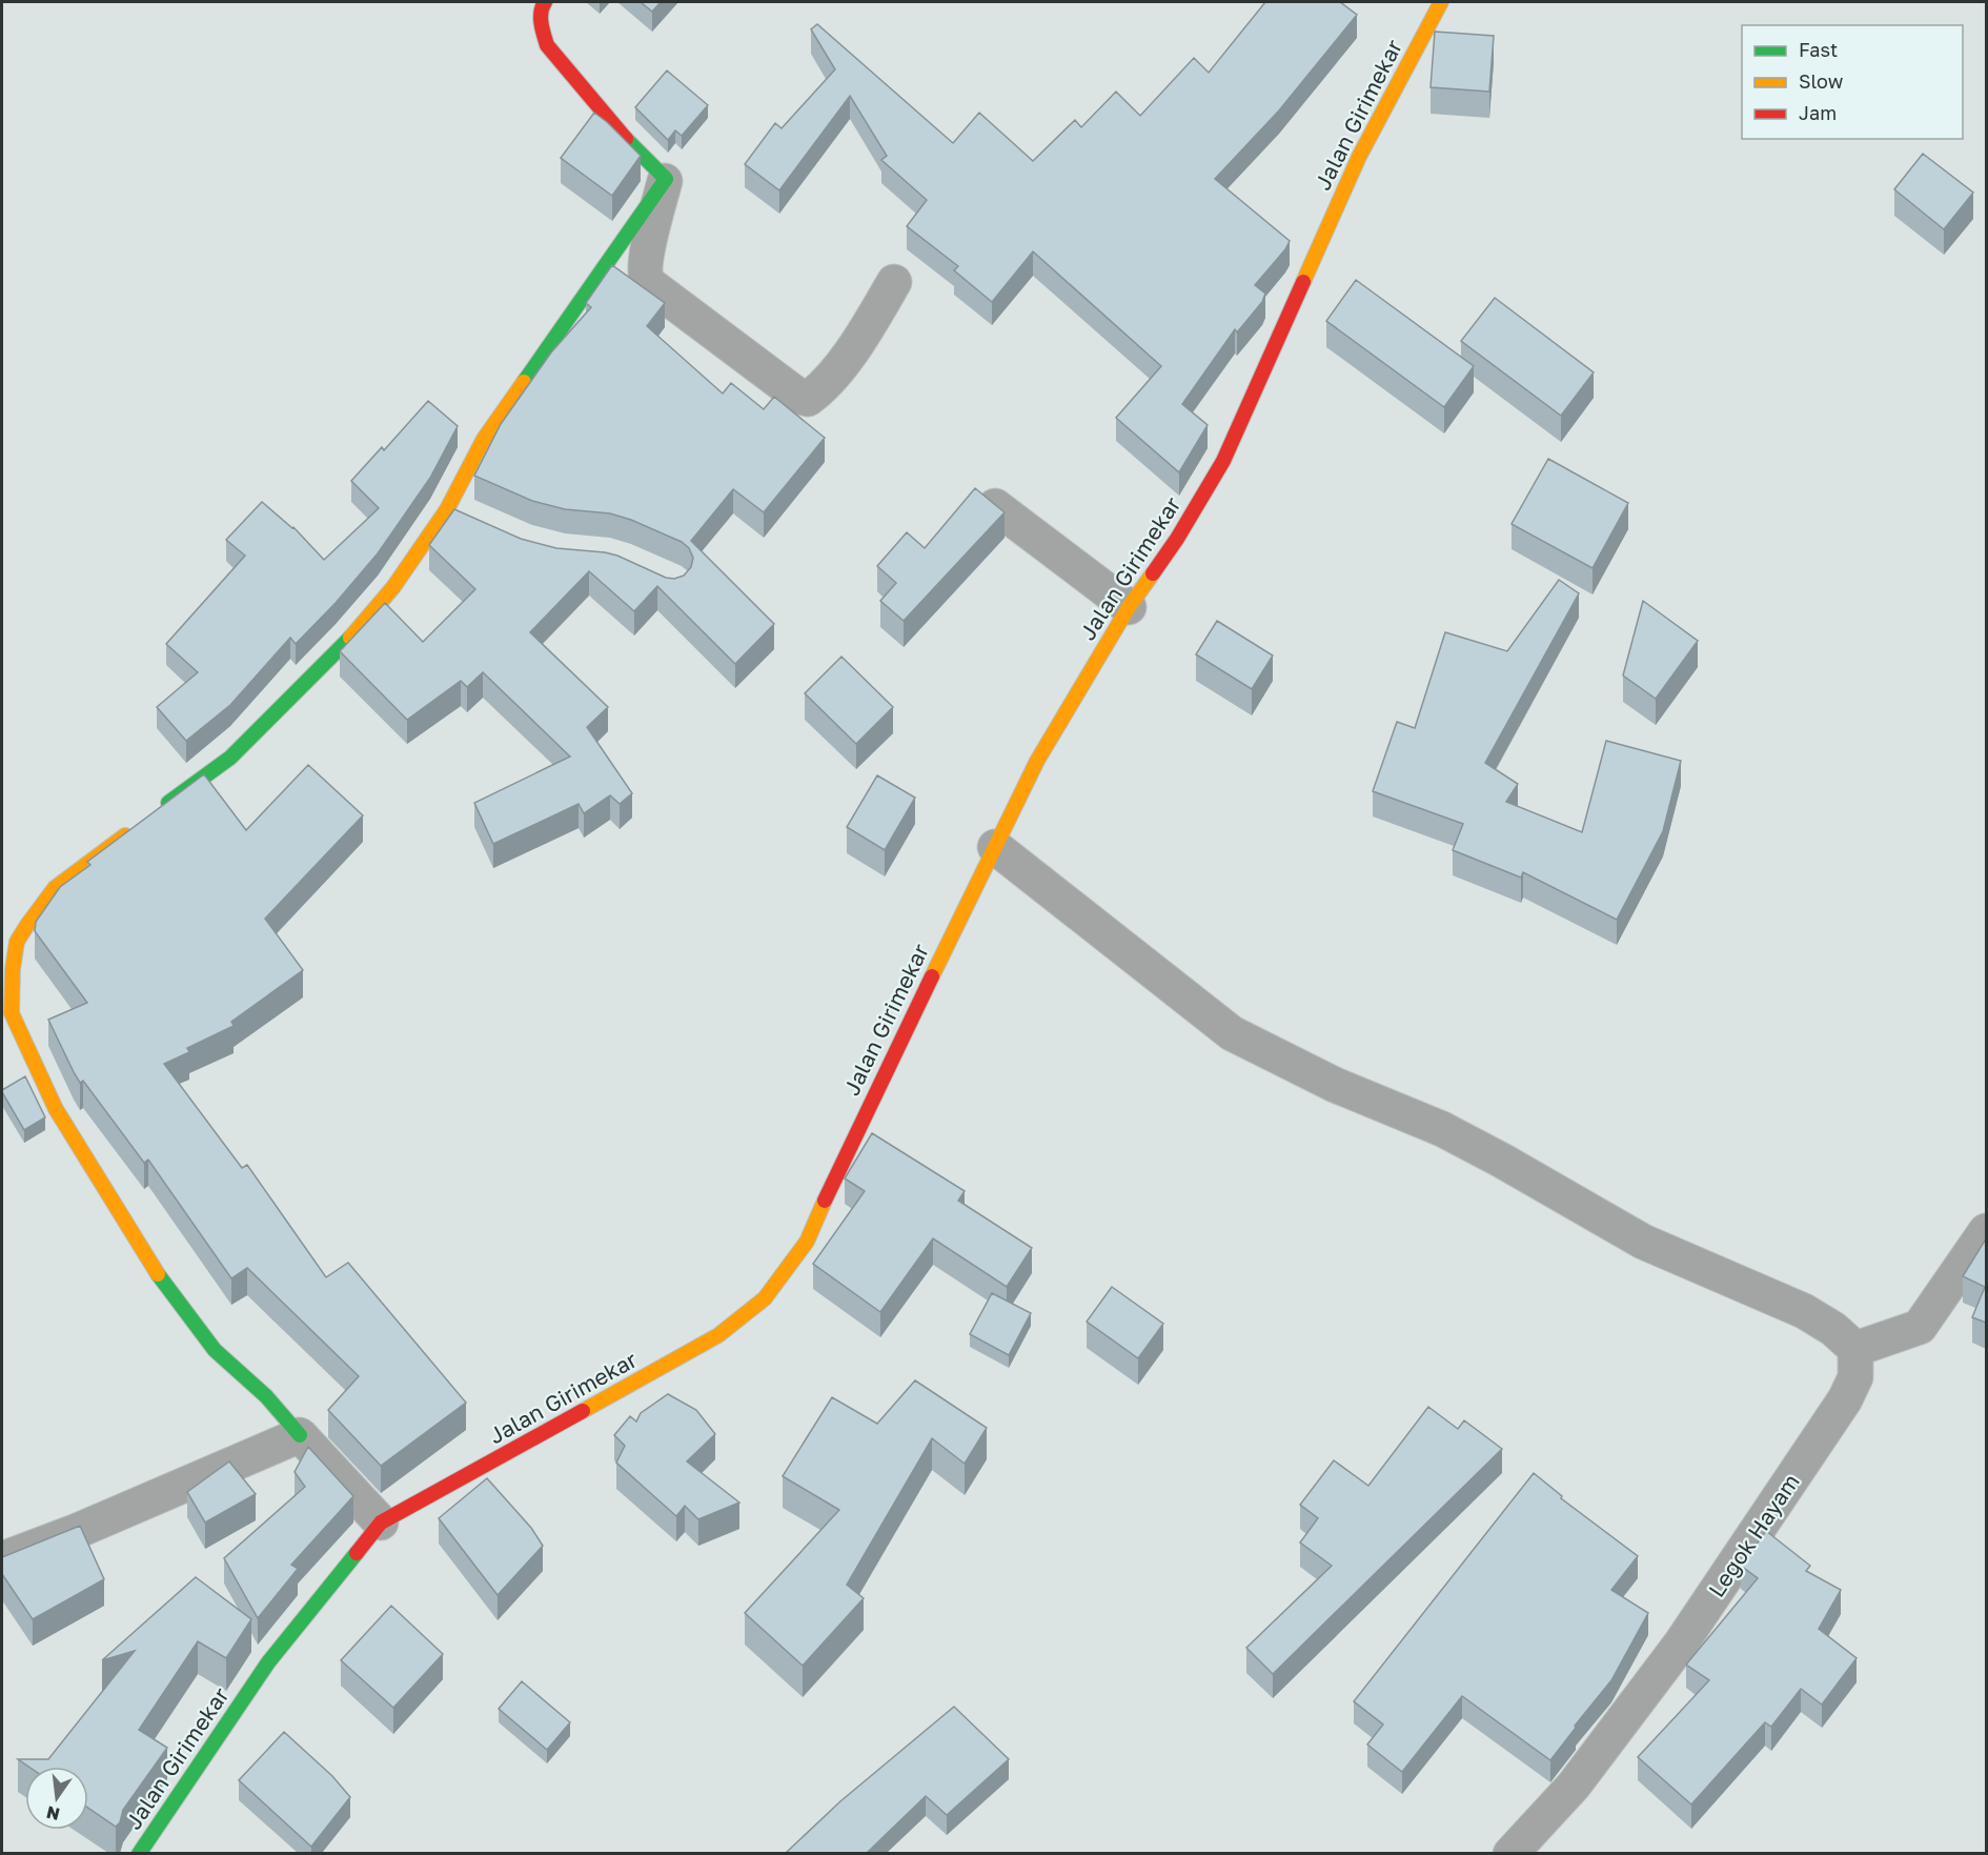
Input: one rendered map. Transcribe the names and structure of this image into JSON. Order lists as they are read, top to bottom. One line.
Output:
{"streets":{"street":["Jalan Girimekar","Legok Hayam"]},"legend":["Fast","Slow","Jam"],"north":"bottom"}
